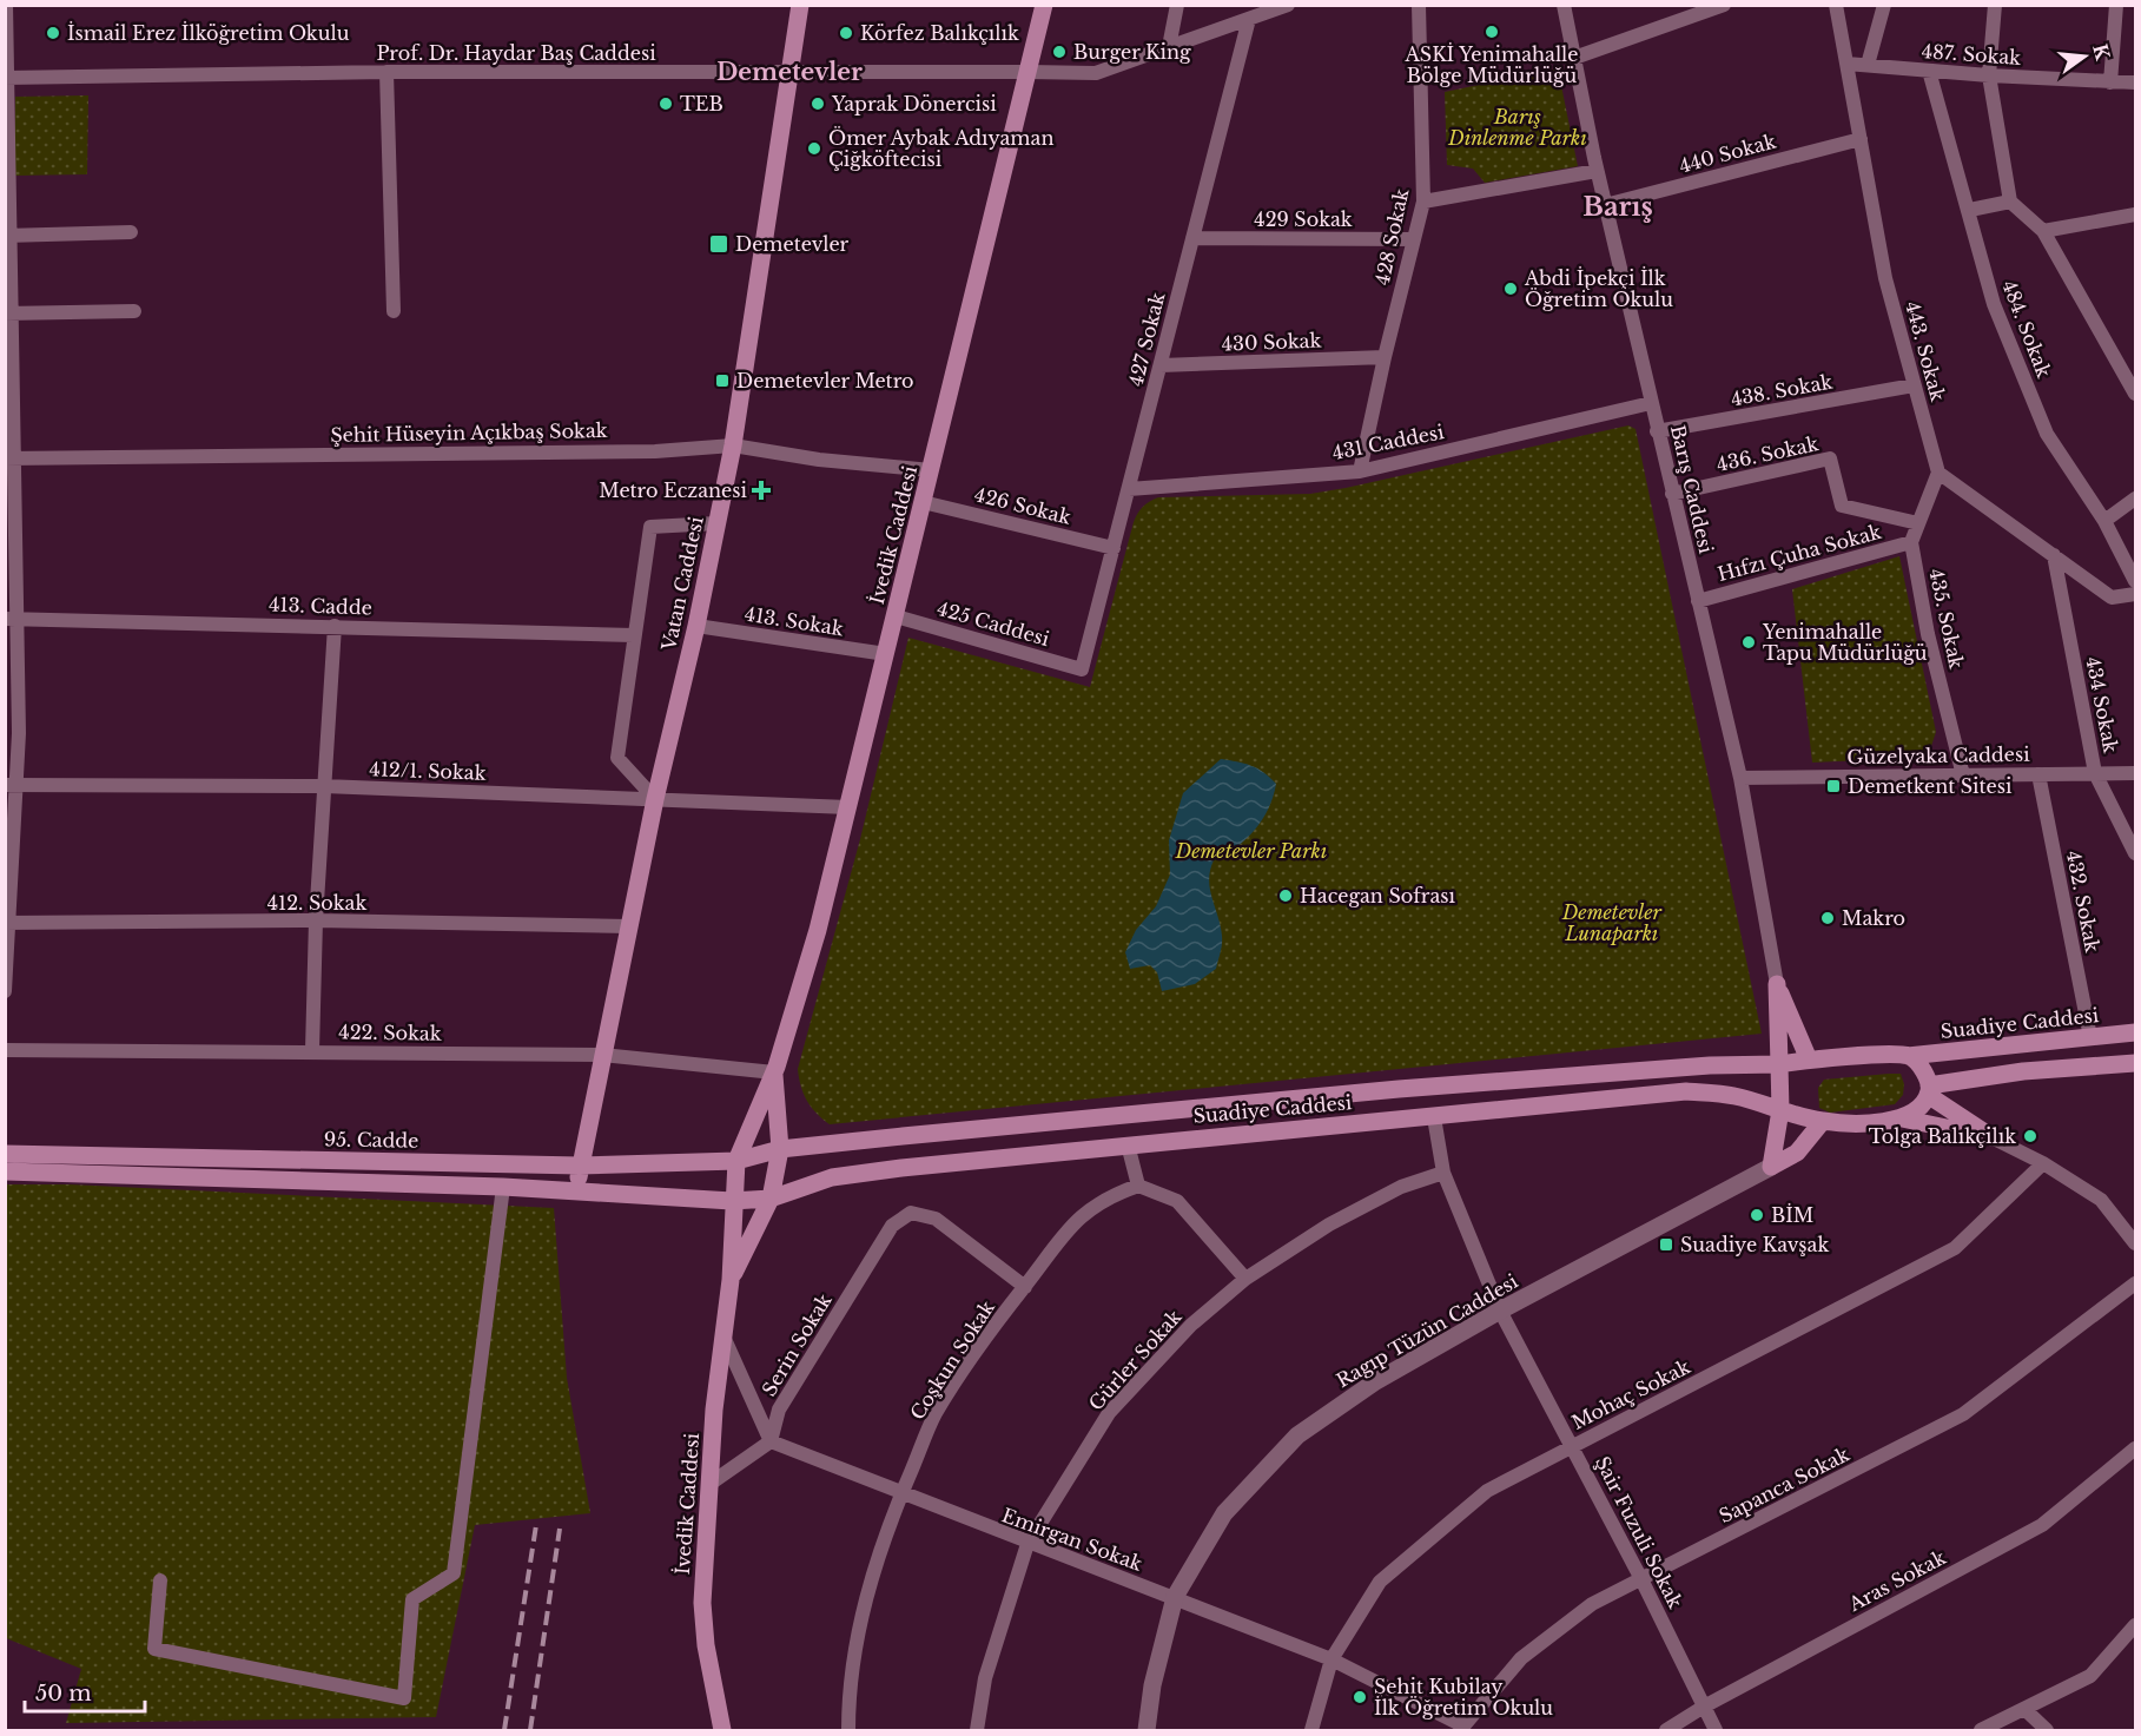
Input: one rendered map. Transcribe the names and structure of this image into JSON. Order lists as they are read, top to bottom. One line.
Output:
{"streets":{"main road":["Barış Caddesi","İvedik Caddesi","Vatan Caddesi","Suadiye Caddesi","95. Cadde","Ragıp Tüzün Caddesi"],"street":["Prof. Dr. Haydar Baş Caddesi","487. Sokak","440 Sokak","429 Sokak","428 Sokak","484. Sokak","427 Sokak","430 Sokak","443. Sokak","438. Sokak","Şehit Hüseyin Açıkbaş Sokak","431 Caddesi","436. Sokak","426 Sokak","Hıfzı Çuha Sokak","413. Cadde","435. Sokak","413. Sokak","425 Caddesi","434 Sokak","Güzelyaka Caddesi","412/1. Sokak","432. Sokak","412. Sokak","422. Sokak","Serin Sokak","Coşkun Sokak","Gürler Sokak","Mohaç Sokak","Sapanca Sokak","Şair Fuzuli Sokak","Emirgan Sokak","Aras Sokak"]},"crossings":[["Prof. Dr. Haydar Baş Caddesi","427 Sokak"],["Prof. Dr. Haydar Baş Caddesi","İvedik Caddesi"],["Prof. Dr. Haydar Baş Caddesi","Vatan Caddesi"],["487. Sokak","484. Sokak"],["487. Sokak","443. Sokak"],["440 Sokak","443. Sokak"],["440 Sokak","Barış Caddesi"],["429 Sokak","428 Sokak"],["429 Sokak","427 Sokak"],["428 Sokak","430 Sokak"],["428 Sokak","431 Caddesi"],["427 Sokak","430 Sokak"],["427 Sokak","431 Caddesi"],["427 Sokak","426 Sokak"],["427 Sokak","425 Caddesi"],["443. Sokak","438. Sokak"],["438. Sokak","Barış Caddesi"],["Şehit Hüseyin Açıkbaş Sokak","İvedik Caddesi"],["Şehit Hüseyin Açıkbaş Sokak","Vatan Caddesi"],["431 Caddesi","Barış Caddesi"],["436. Sokak","Barış Caddesi"],["Barış Caddesi","Hıfzı Çuha Sokak"],["Barış Caddesi","Güzelyaka Caddesi"],["Barış Caddesi","Suadiye Caddesi"],["426 Sokak","İvedik Caddesi"],["İvedik Caddesi","413. Sokak"],["İvedik Caddesi","425 Caddesi"],["İvedik Caddesi","412/1. Sokak"],["İvedik Caddesi","Suadiye Caddesi"],["İvedik Caddesi","422. Sokak"],["İvedik Caddesi","95. Cadde"],["Hıfzı Çuha Sokak","435. Sokak"],["Vatan Caddesi","413. Sokak"],["Vatan Caddesi","412/1. Sokak"],["Vatan Caddesi","412. Sokak"],["Vatan Caddesi","422. Sokak"],["Vatan Caddesi","95. Cadde"],["435. Sokak","Güzelyaka Caddesi"],["434 Sokak","Güzelyaka Caddesi"],["Güzelyaka Caddesi","432. Sokak"],["432. Sokak","Suadiye Caddesi"],["Suadiye Caddesi","Ragıp Tüzün Caddesi"],["Suadiye Caddesi","Şair Fuzuli Sokak"],["Ragıp Tüzün Caddesi","Şair Fuzuli Sokak"],["Ragıp Tüzün Caddesi","Emirgan Sokak"],["Serin Sokak","Coşkun Sokak"],["Serin Sokak","Emirgan Sokak"],["Coşkun Sokak","Emirgan Sokak"],["Gürler Sokak","Şair Fuzuli Sokak"],["Gürler Sokak","Emirgan Sokak"],["Mohaç Sokak","Şair Fuzuli Sokak"],["Mohaç Sokak","Emirgan Sokak"],["Sapanca Sokak","Şair Fuzuli Sokak"],["Sapanca Sokak","Emirgan Sokak"],["Şair Fuzuli Sokak","Aras Sokak"]],"districts":["Demetevler","Barış"],"parks":["Barış Dinlenme Parkı","Demetevler Parkı","Demetevler Lunaparkı"],"places":{"other":["ASKİ Yenimahalle Bölge Müdürlüğü","İsmail Erez İlköğretim Okulu","Körfez Balıkçılık","Burger King","TEB","Yaprak Dönercisi","Ömer Aybak Adıyaman Çiğköftecisi","Abdi İpekçi İlk Öğretim Okulu","Yenimahalle Tapu Müdürlüğü","Hacegan Sofrası","Makro","Tolga Balıkçilık","BİM","Şehit Kubilay İlk Öğretim Okulu"],"transit":["Demetevler","Demetevler Metro","Demetkent Sitesi","Suadiye Kavşak"],"health":["Metro Eczanesi"]},"scale_bar":"50 m","north":"right"}
